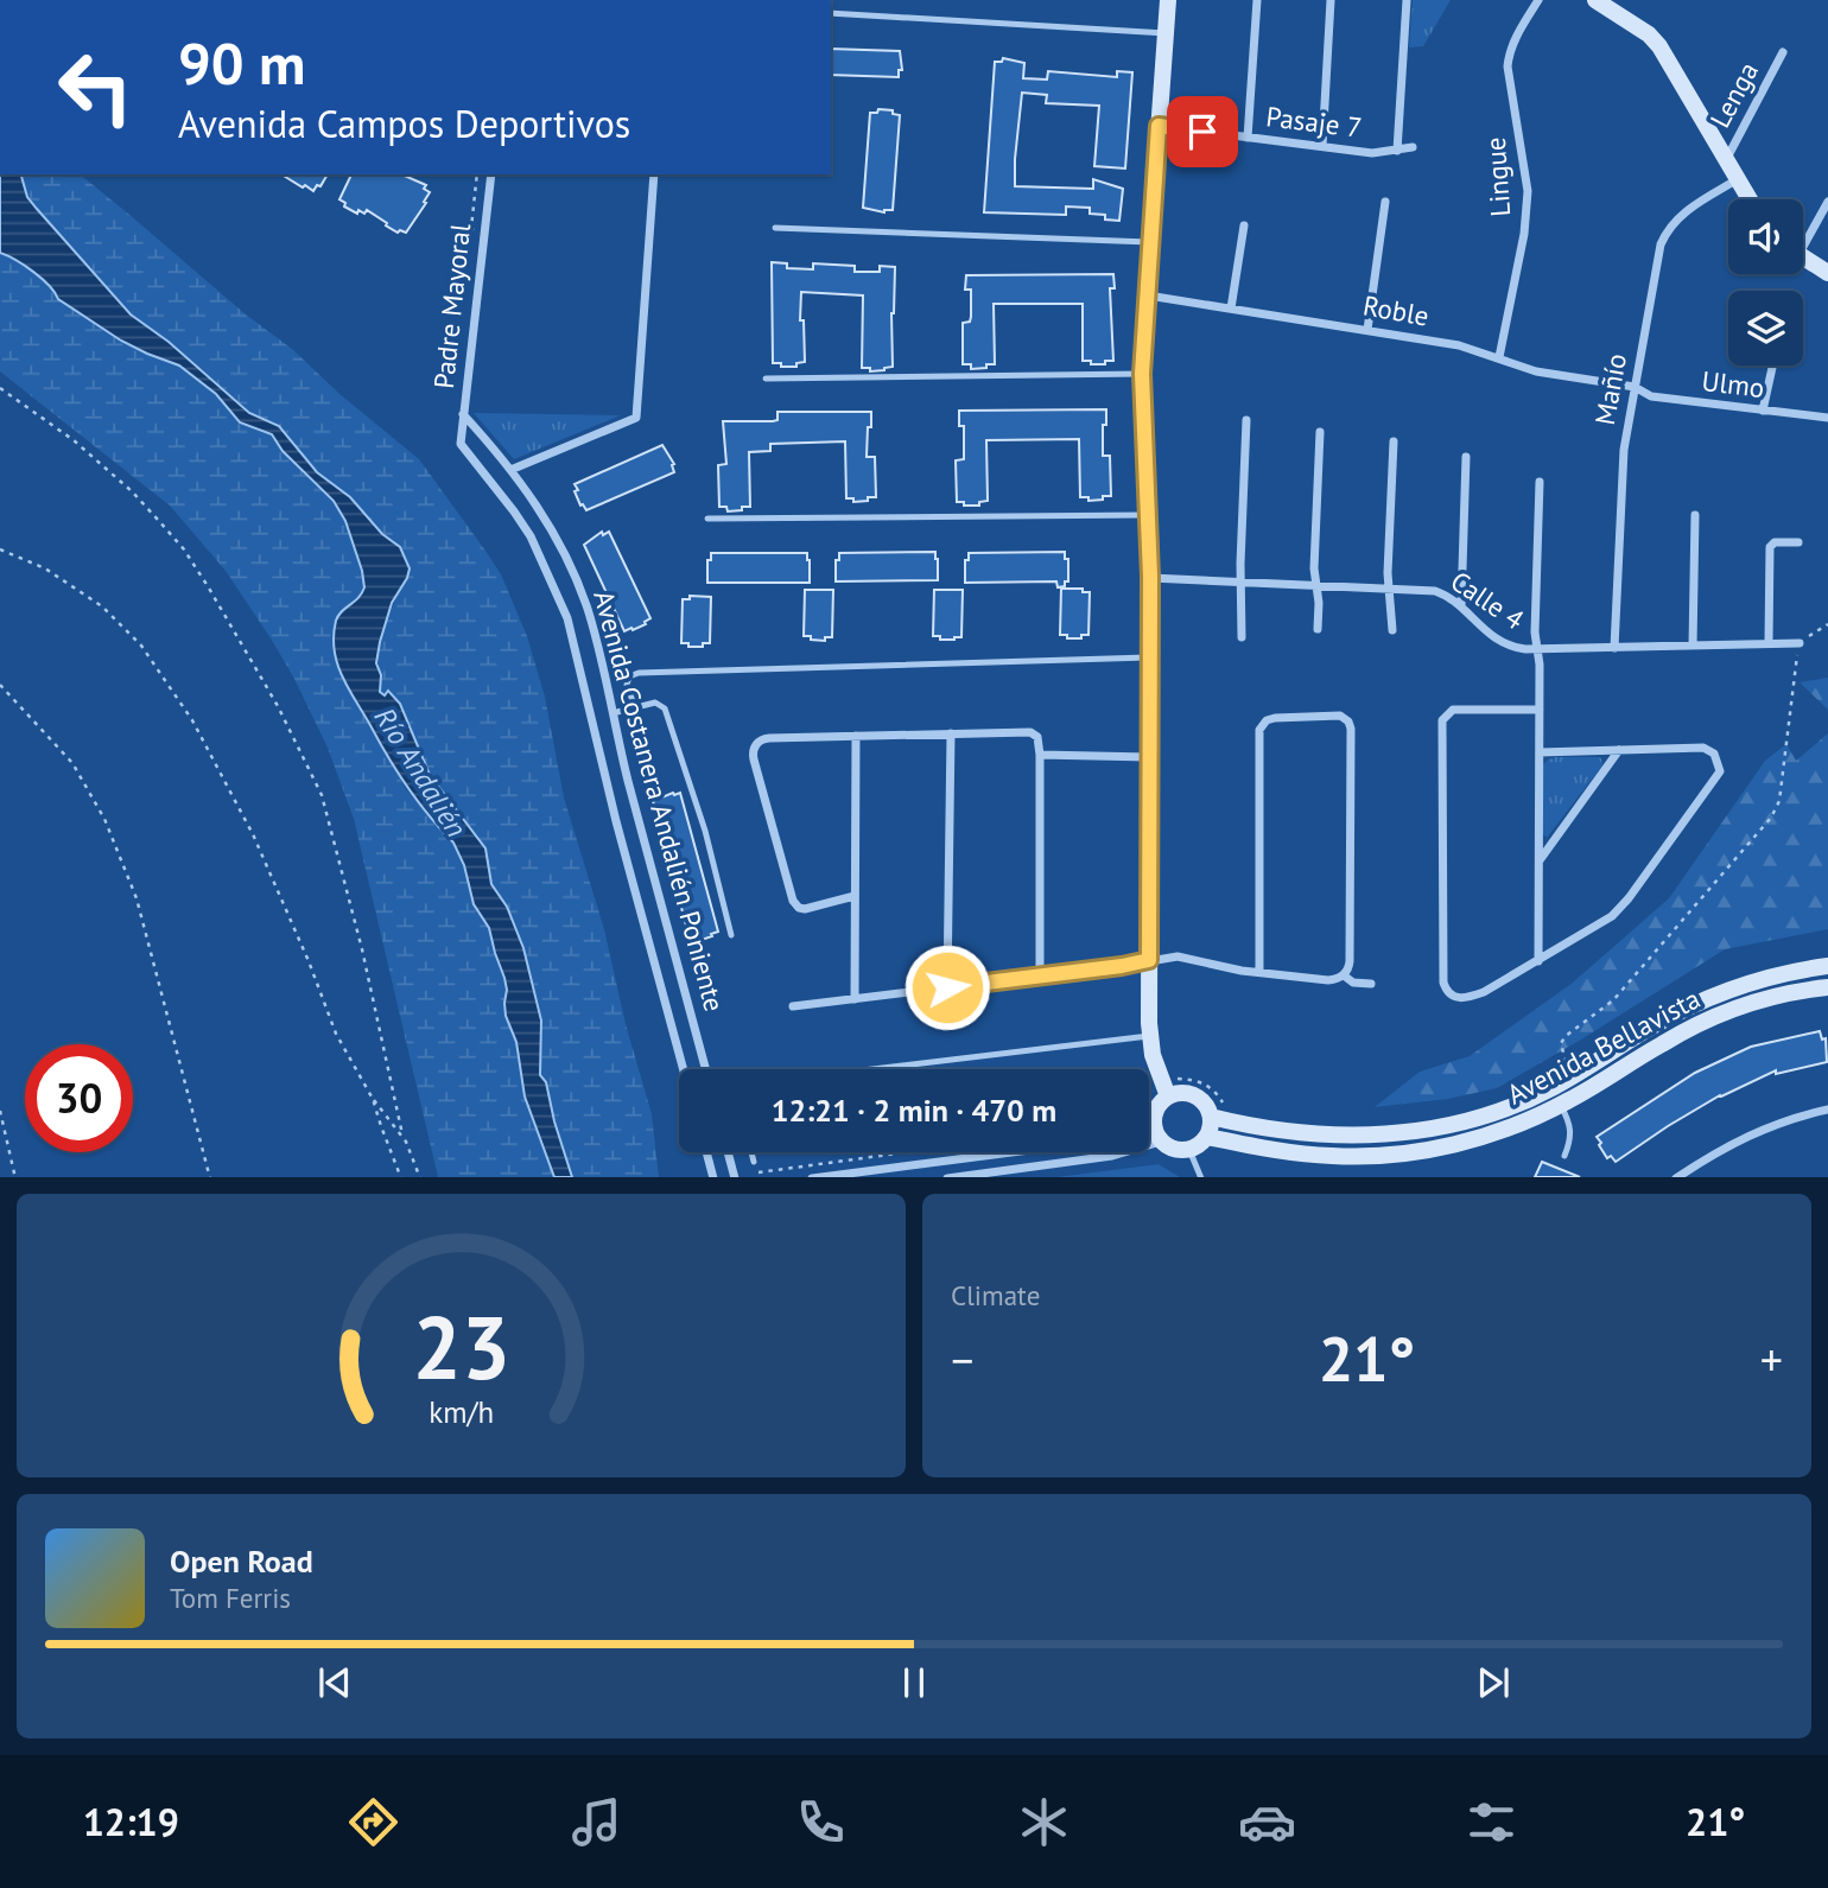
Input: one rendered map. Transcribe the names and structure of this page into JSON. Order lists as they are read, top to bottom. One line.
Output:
{"streets":{"street":["Lenga","Pasaje 7","Lingue","Padre Mayoral","Roble","Ulmo","Mañío","Calle 4","Avenida Costanera Andalién Poniente","Avenida Bellavista"]},"crossings":[["Lingue","Roble"],["Padre Mayoral","Avenida Costanera Andalién Poniente"],["Roble","Ulmo"],["Roble","Mañío"],["Ulmo","Mañío"],["Mañío","Calle 4"]],"water":["Río Andalién"],"page":{"turn":["90 m","Avenida Campos Deportivos"],"limit":"30","trip":"12:21 · 2 min · 470 m","tile":"Climate","heat":["−","21°","+"],"song":["Open Road","Tom Ferris"],"tabs":["12:19","21°"],"gauge":["23","km/h"]}}
